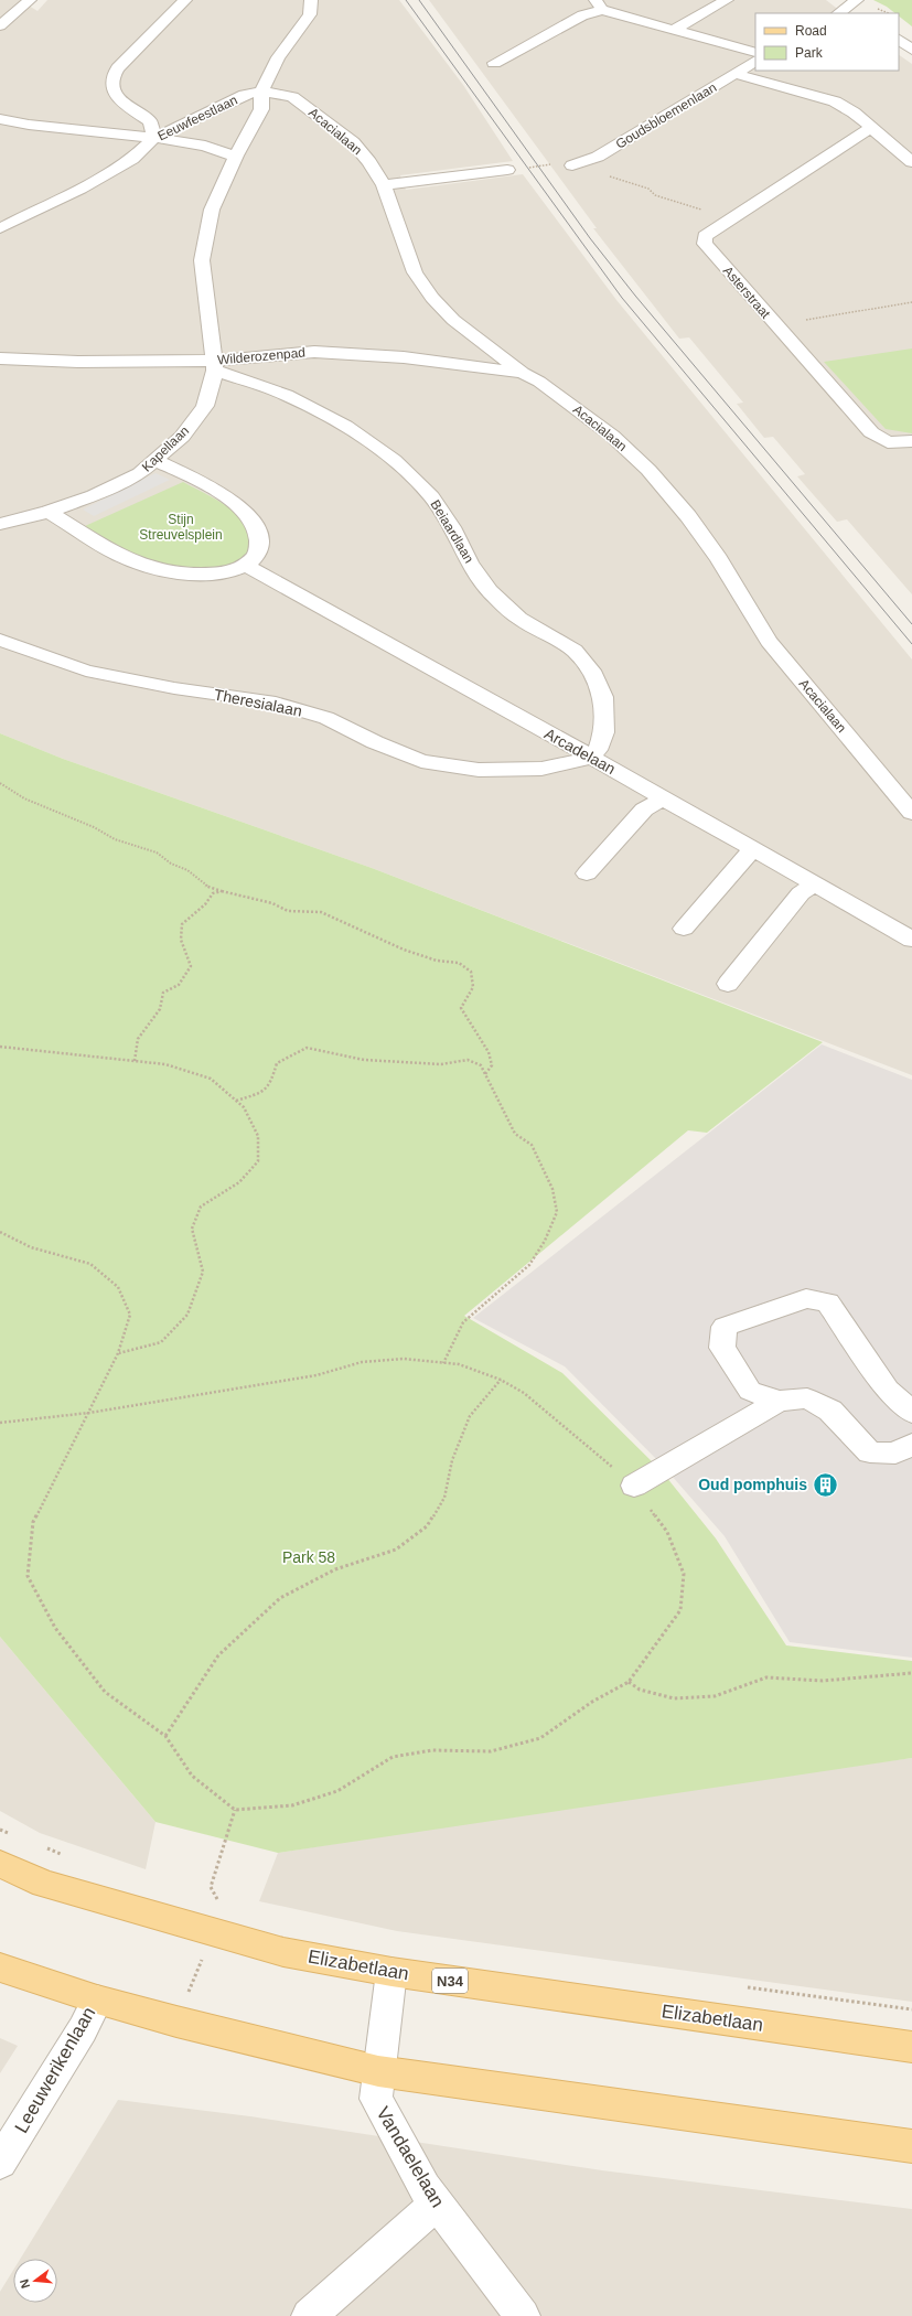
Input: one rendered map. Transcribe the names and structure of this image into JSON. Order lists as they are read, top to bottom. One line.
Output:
{"streets":{"main road":["Elizabetlaan","N34"],"street":["Goudsbloemenlaan","Eeuwfeestlaan","Acacialaan","Asterstraat","Wilderozenpad","Kapellaan","Beiaardlaan","Theresialaan","Arcadelaan","Leeuwerikenlaan","Vandaelelaan"]},"crossings":[["Eeuwfeestlaan","Acacialaan"],["Eeuwfeestlaan","Kapellaan"],["Acacialaan","Wilderozenpad"],["Acacialaan","Kapellaan"],["Wilderozenpad","Kapellaan"],["Wilderozenpad","Beiaardlaan"],["Kapellaan","Beiaardlaan"],["Beiaardlaan","Theresialaan"],["Beiaardlaan","Arcadelaan"],["Theresialaan","Arcadelaan"],["Elizabetlaan","Vandaelelaan"]],"parks":["Stijn Streuvelsplein","Park 58"],"places":{"building":["Oud pomphuis"]},"legend":["Road","Park"],"north":"left"}
